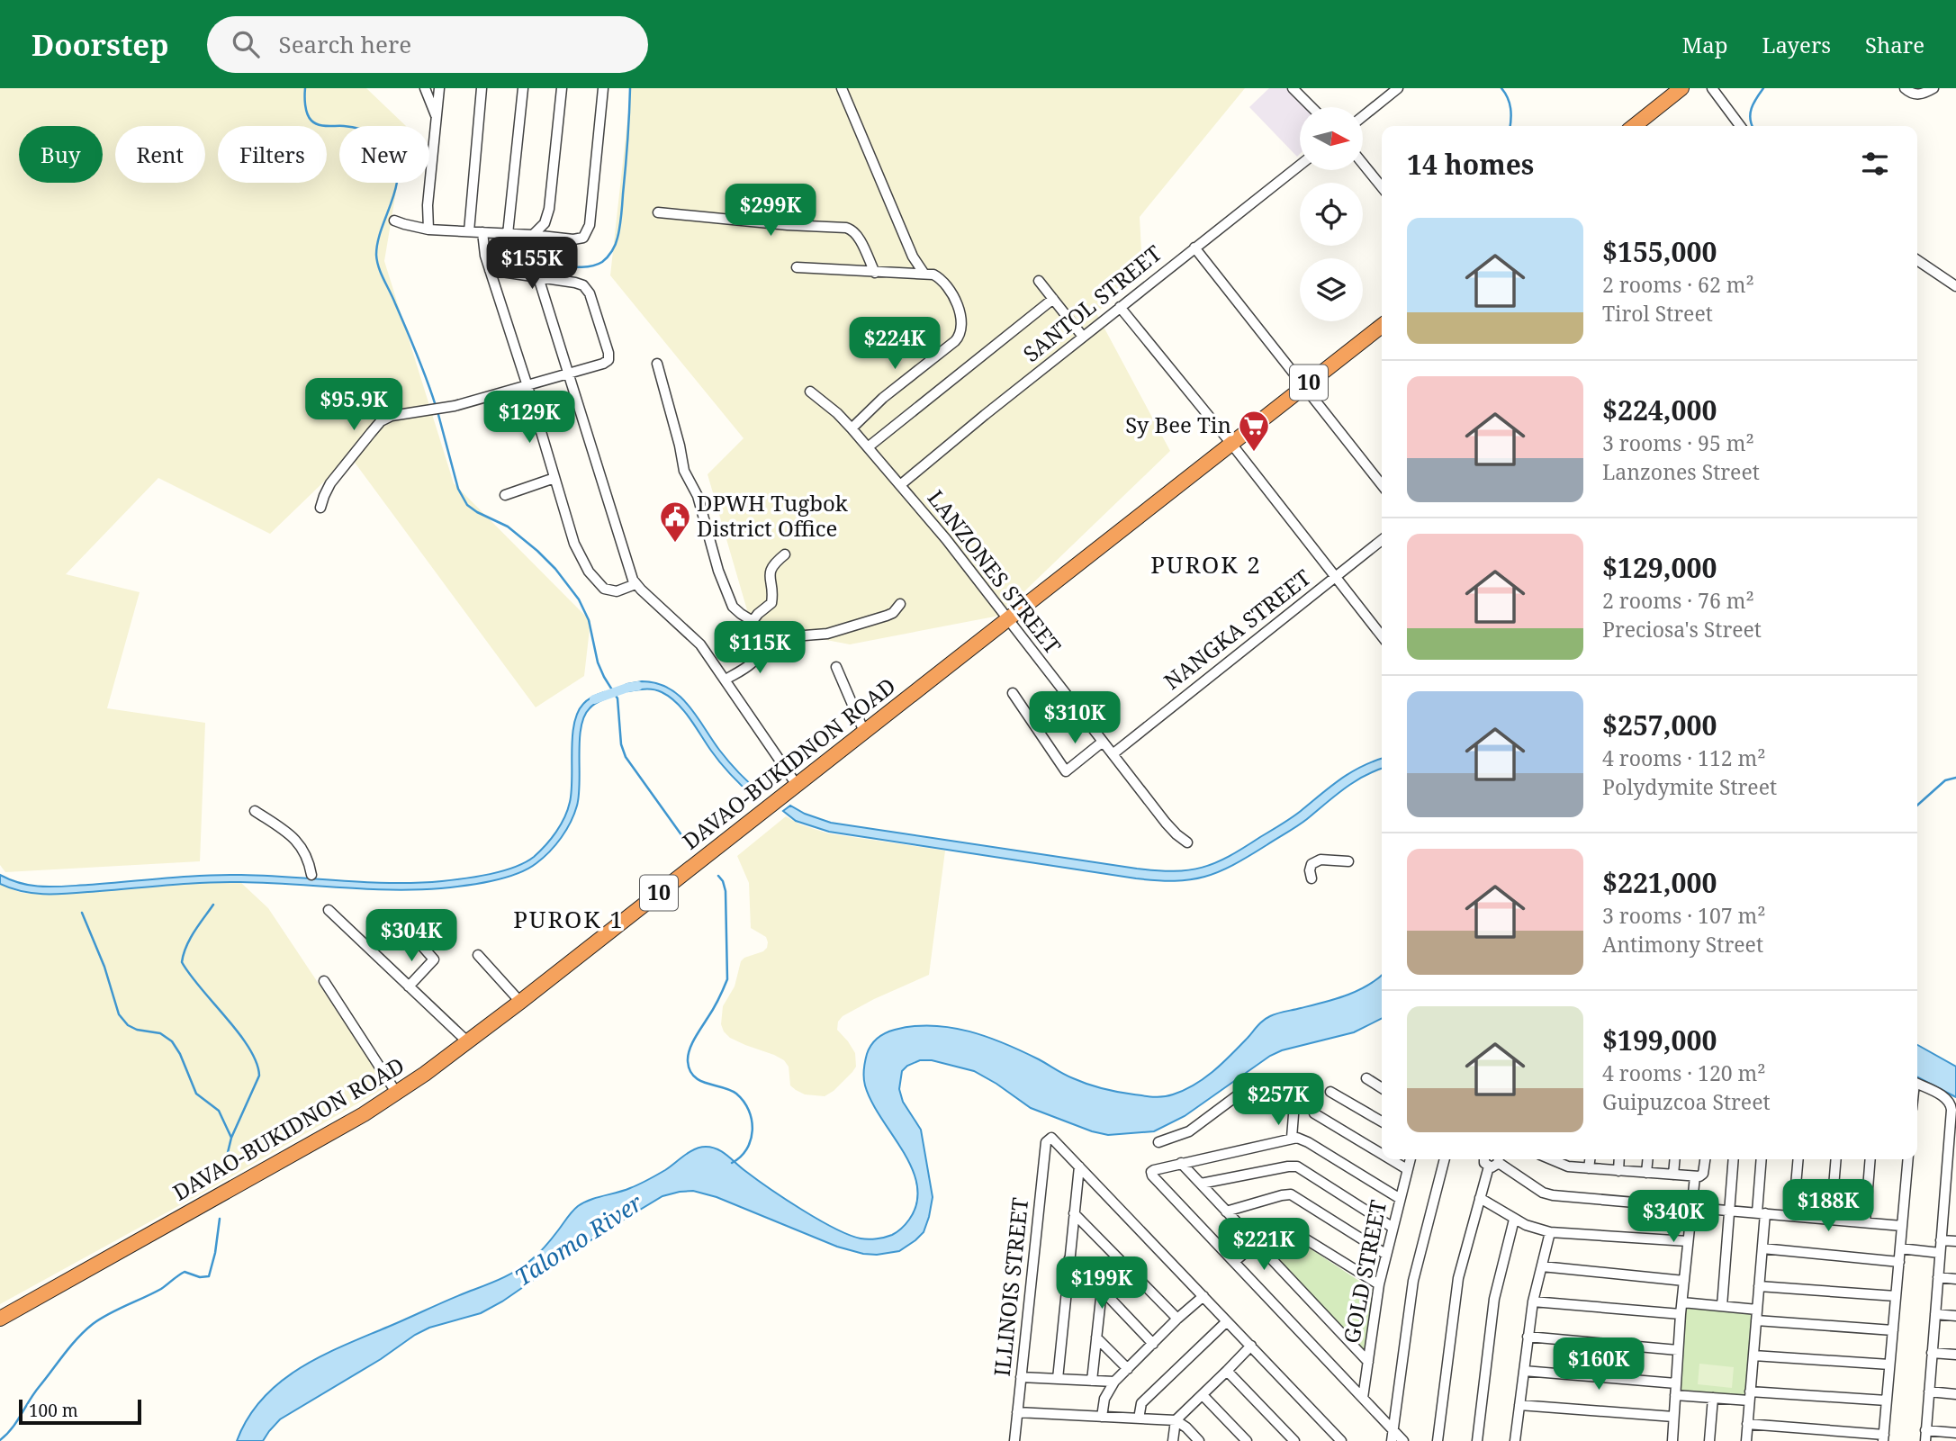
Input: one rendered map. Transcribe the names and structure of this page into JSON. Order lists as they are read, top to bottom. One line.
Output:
{"streets":{"highway":["10","DAVAO-BUKIDNON ROAD"],"street":["SANTOL STREET","LANZONES STREET","NANGKA STREET","GOLD STREET","ILLINOIS STREET"]},"crossings":[["SANTOL STREET","LANZONES STREET"],["LANZONES STREET","NANGKA STREET"],["LANZONES STREET","DAVAO-BUKIDNON ROAD"]],"districts":["PUROK 2","PUROK 1"],"water":["Talomo River"],"places":{"supermarket":["Sy Bee Tin"],"public building":["DPWH Tugbok District Office"]},"scale_bar":"100 m","north":"right","page":{"header":"Doorstep","search":"Search here","nav":["Map","Layers","Share"],"chip":["Buy","Rent","Filters","New"],"heading":"14 homes","price":["$299K","$155K","$224K","$95.9K","$129K","$115K","$310K","$304K","$257K","$188K","$340K","$221K","$199K","$160K"],"list":[{"name":"$155,000","note":"2 rooms · 62 m² · Tirol Street"},{"name":"$224,000","note":"3 rooms · 95 m² · Lanzones Street"},{"name":"$129,000","note":"2 rooms · 76 m² · Preciosa's Street"},{"name":"$257,000","note":"4 rooms · 112 m² · Polydymite Street"},{"name":"$221,000","note":"3 rooms · 107 m² · Antimony Street"},{"name":"$199,000","note":"4 rooms · 120 m² · Guipuzcoa Street"}],"scale":"100 m"}}
